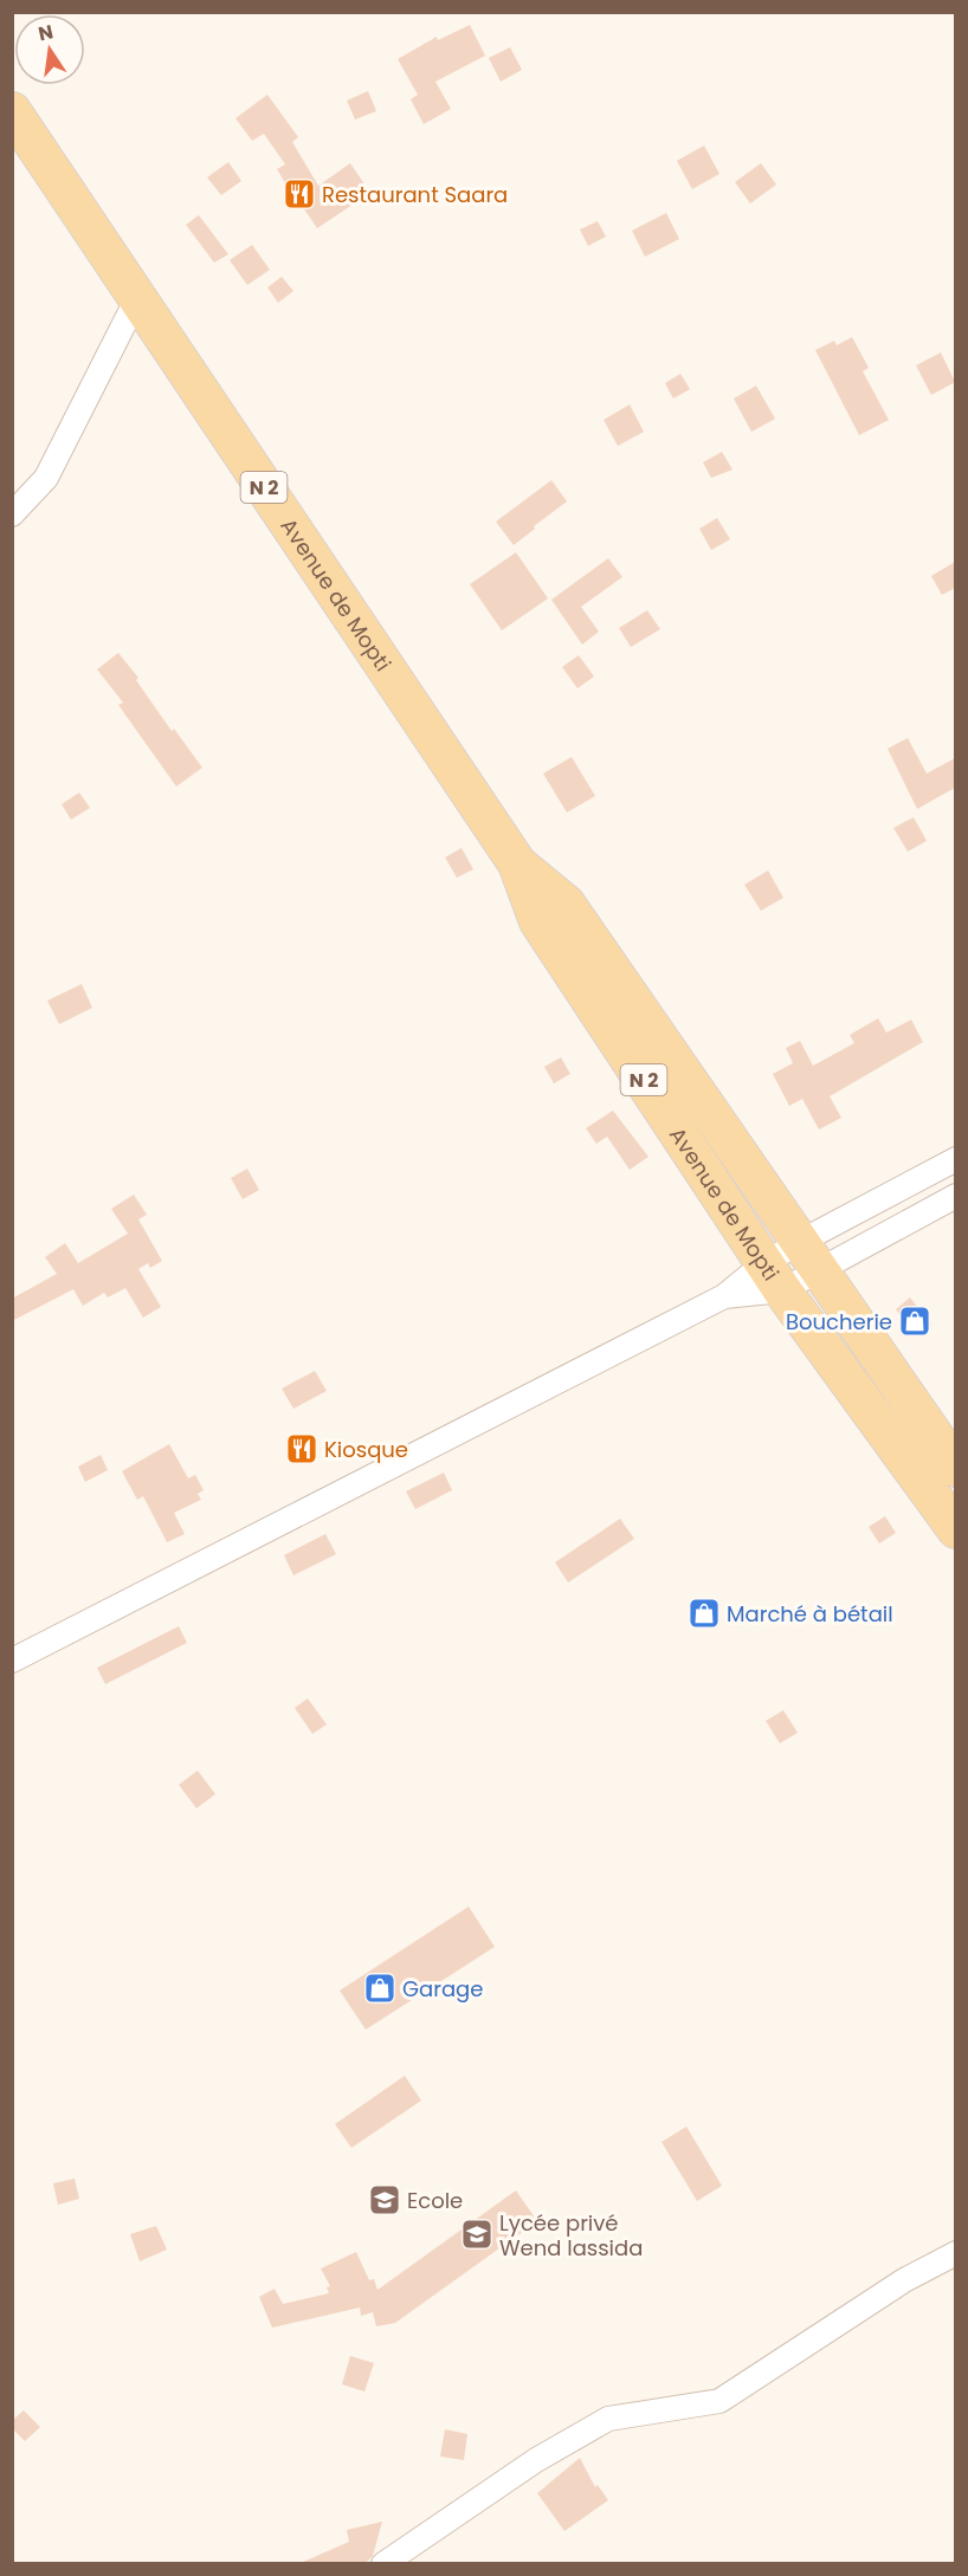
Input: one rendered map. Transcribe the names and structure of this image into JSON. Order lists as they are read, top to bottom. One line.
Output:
{"streets":{"main road":["N 2","Avenue de Mopti"]},"places":{"restaurant":["Restaurant Saara","Kiosque"],"shop":["Boucherie","Marché à bétail","Garage"],"school or university":["Ecole","Lycée privé Wend lassida"]},"north":"top"}
